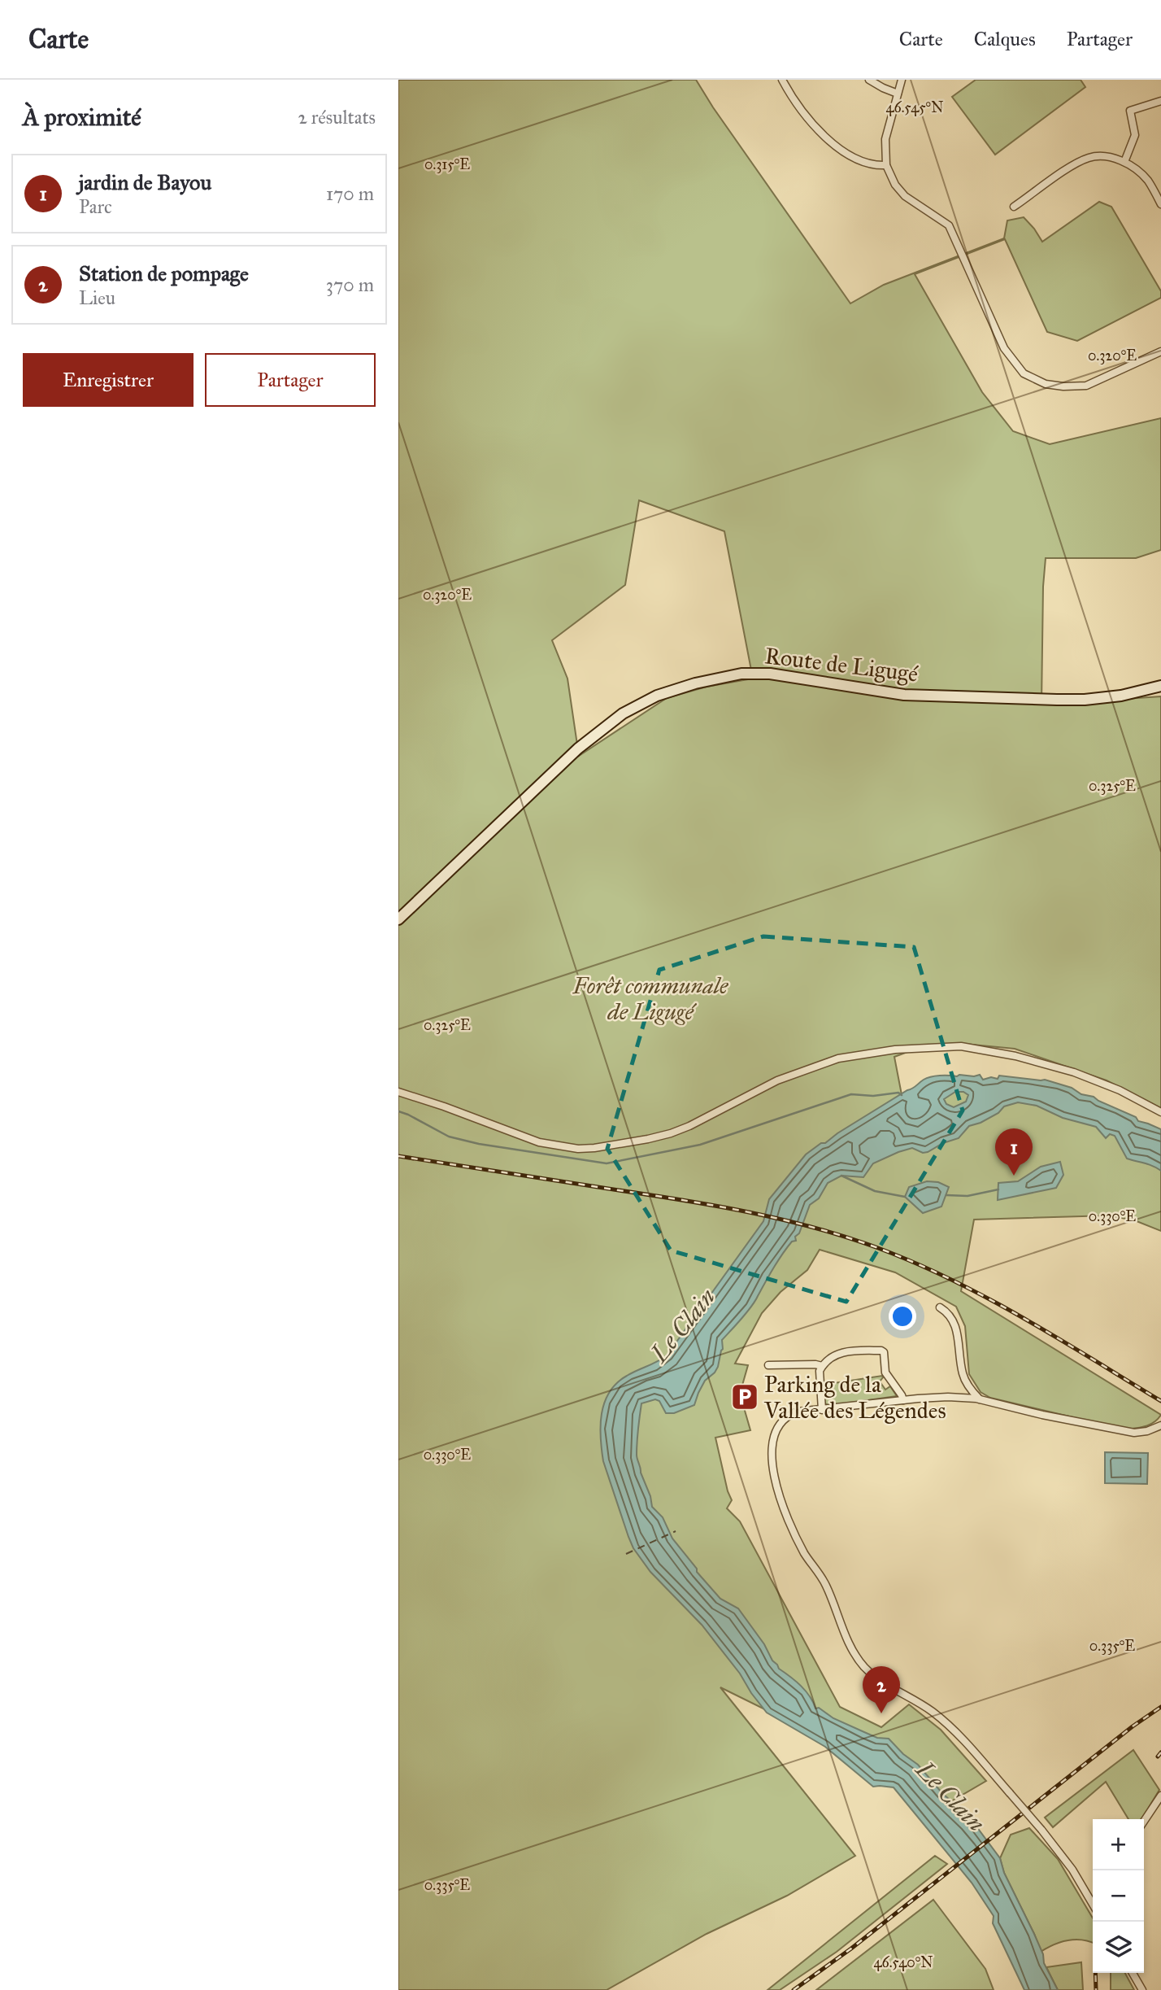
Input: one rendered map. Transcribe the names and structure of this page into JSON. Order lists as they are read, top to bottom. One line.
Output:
{"streets":{"street":["Route de Ligugé"]},"water":["Le Clain"],"parks":["Forêt communale de Ligugé"],"places":{"parking":["Parking de la Vallée des Légendes"]},"page":{"header":"Carte","nav":["Carte","Calques","Partager"],"heading":["À proximité","2 résultats"],"list":[{"mark":"1","name":"jardin de Bayou","note":"Parc","value":"170 m"},{"mark":"2","name":"Station de pompage","note":"Lieu","value":"370 m"}],"buttons":["Enregistrer","Partager"],"pins":["1","2"],"map_buttons":["+","−"]},"coordinates":["46.545°N","0.315°E","0.320°E","0.325°E","0.330°E","0.335°E","46.540°N"]}
